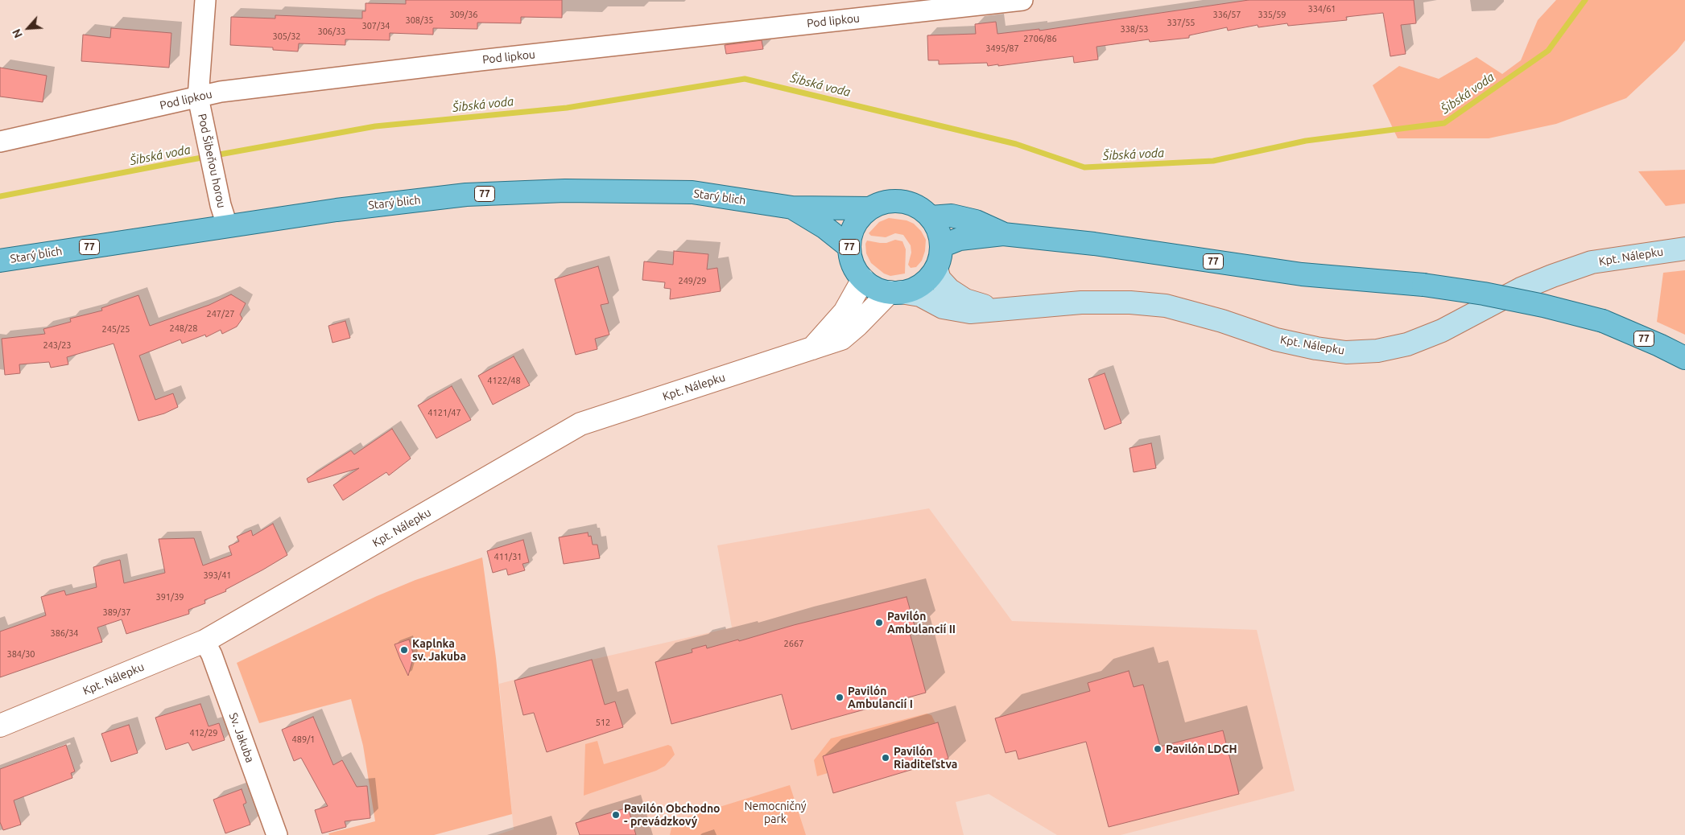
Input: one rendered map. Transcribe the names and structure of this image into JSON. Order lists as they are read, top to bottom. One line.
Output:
{"streets":{"main road":["77","Starý blich","Kpt. Nálepku"],"street":["Pod lipkou","Pod Šibeňou horou","Sv. Jakuba"]},"crossings":[["Pod lipkou","Pod Šibeňou horou"],["Pod Šibeňou horou","Starý blich"],["77","Starý blich"],["77","Kpt. Nálepku"],["Starý blich","Kpt. Nálepku"],["Kpt. Nálepku","Sv. Jakuba"]],"water":["Šibská voda"],"parks":["Nemocničný park"],"places":["Pavilón Ambulancií II","Kaplnka sv. Jakuba","Pavilón Ambulancií I","Pavilón LDCH","Pavilón Riaditeľstva","Pavilón Obchodno - prevádzkový"],"house_numbers":["334/61","309/36","336/57","335/59","308/35","337/55","307/34","338/53","306/33","305/32","2706/86","3495/87","249/29","247/27","248/28","245/25","243/23","4122/48","4121/47","411/31","393/41","391/39","389/37","386/34","2667","384/30","512","412/29","489/1"],"north":"bottom left"}
